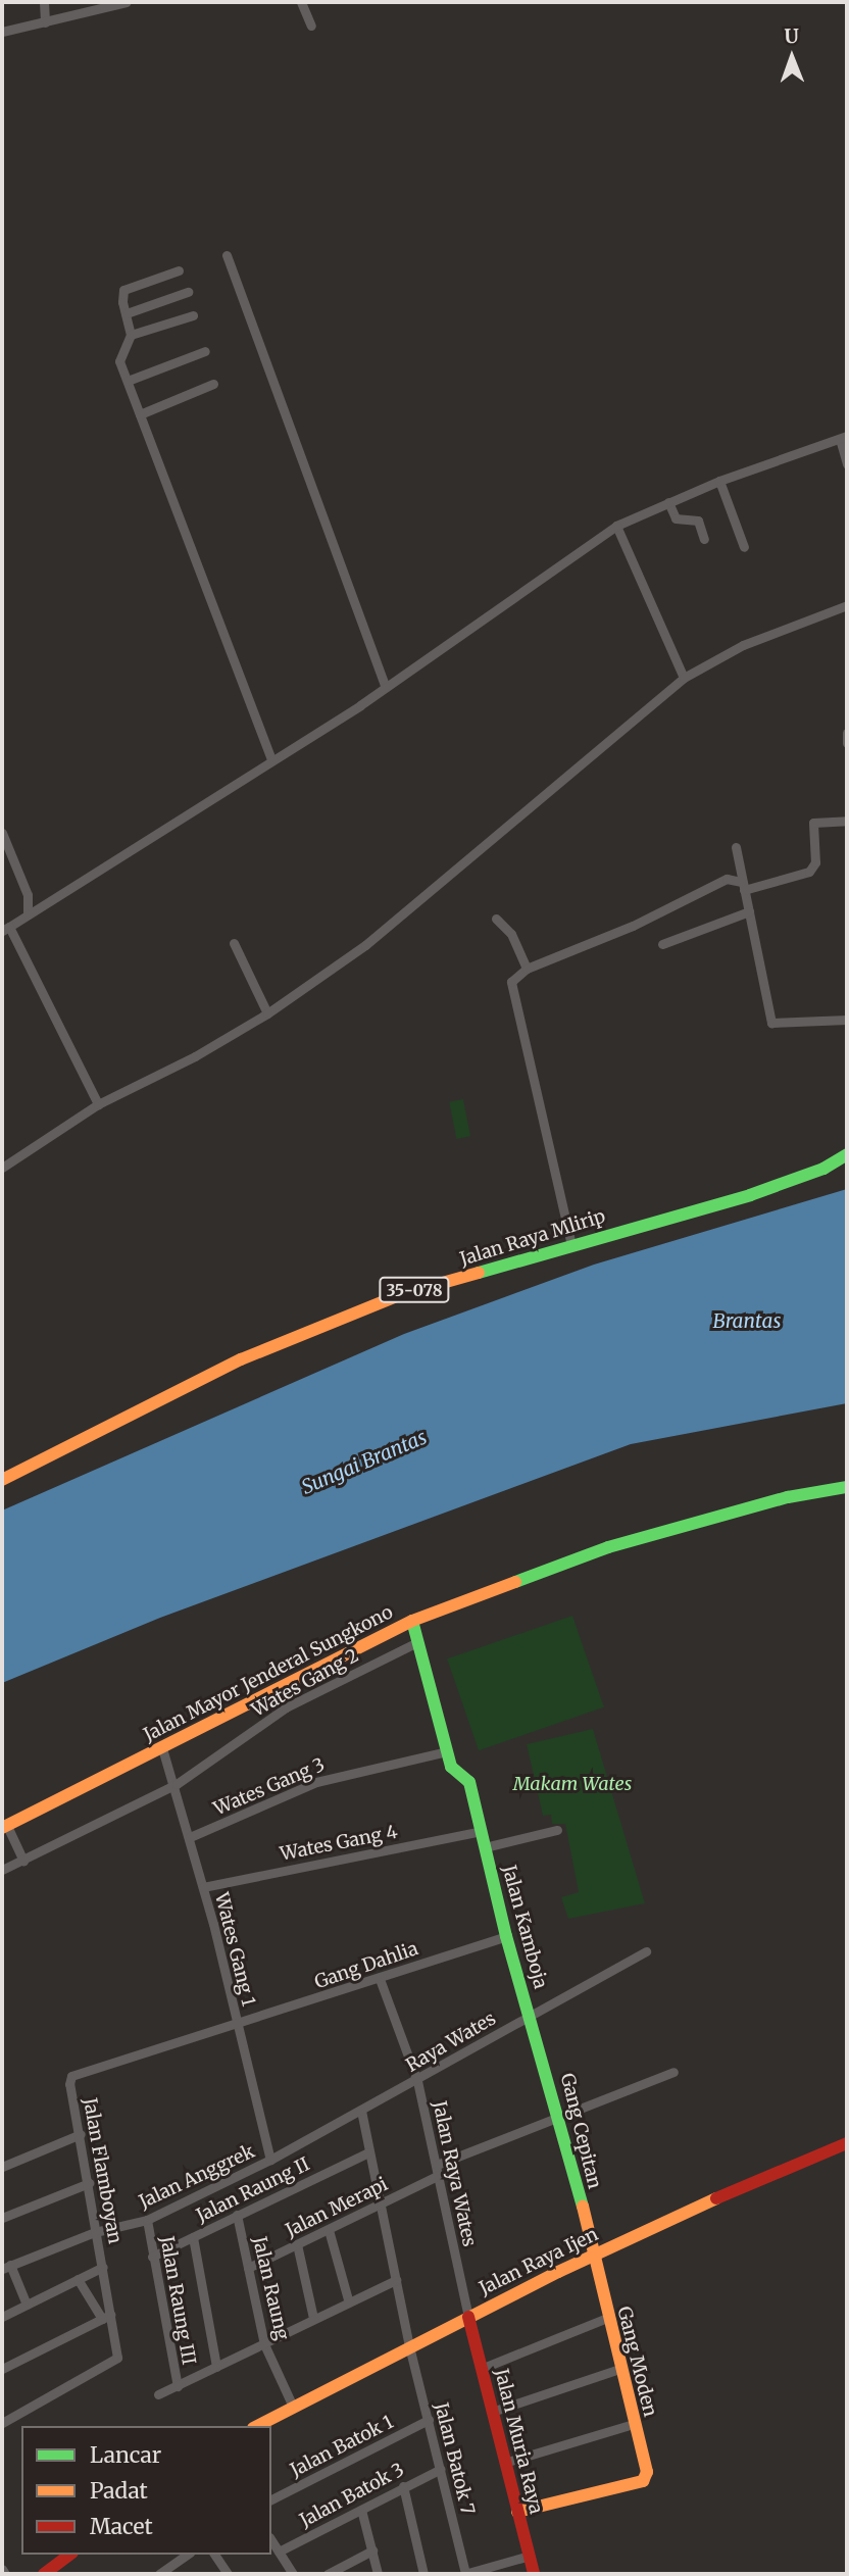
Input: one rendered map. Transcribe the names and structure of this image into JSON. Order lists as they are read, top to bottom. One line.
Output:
{"streets":{"street":["Jalan Raya Mlirip","35-078","Jalan Mayor Jenderal Sungkono","Wates Gang 2","Wates Gang 3","Wates Gang 4","Jalan Kamboja","Wates Gang 1","Gang Dahlia","Raya Wates","Gang Cepitan","Jalan Flamboyan","Jalan Raya Wates","Jalan Anggrek","Jalan Raung II","Jalan Merapi","Jalan Raya Ijen","Jalan Raung","Jalan Raung III","Gang Moden","Jalan Muria Raya","Jalan Batok 1","Jalan Batok 7","Jalan Batok 3"]},"crossings":[["Jalan Mayor Jenderal Sungkono","Jalan Kamboja"],["Jalan Mayor Jenderal Sungkono","Wates Gang 1"],["Wates Gang 2","Jalan Kamboja"],["Wates Gang 2","Wates Gang 1"],["Wates Gang 3","Jalan Kamboja"],["Wates Gang 3","Wates Gang 1"],["Wates Gang 4","Jalan Kamboja"],["Wates Gang 4","Wates Gang 1"],["Jalan Kamboja","Gang Dahlia"],["Jalan Kamboja","Raya Wates"],["Jalan Kamboja","Gang Cepitan"],["Wates Gang 1","Gang Dahlia"],["Wates Gang 1","Raya Wates"],["Wates Gang 1","Jalan Flamboyan"],["Wates Gang 1","Jalan Anggrek"],["Gang Dahlia","Jalan Flamboyan"],["Gang Dahlia","Jalan Raya Wates"],["Raya Wates","Gang Cepitan"],["Raya Wates","Jalan Raya Wates"],["Raya Wates","Jalan Anggrek"],["Raya Wates","Jalan Batok 7"],["Gang Cepitan","Jalan Raya Ijen"],["Gang Cepitan","Gang Moden"],["Jalan Flamboyan","Jalan Anggrek"],["Jalan Raya Wates","Jalan Merapi"],["Jalan Raya Wates","Jalan Raya Ijen"],["Jalan Raya Wates","Jalan Muria Raya"],["Jalan Anggrek","Jalan Raung III"],["Jalan Raung II","Jalan Raung"],["Jalan Raung II","Jalan Raung III"],["Jalan Raung II","Jalan Batok 7"],["Jalan Merapi","Jalan Raung"],["Jalan Merapi","Jalan Batok 7"],["Jalan Raya Ijen","Jalan Raung"],["Jalan Raya Ijen","Gang Moden"],["Jalan Raya Ijen","Jalan Muria Raya"],["Jalan Raya Ijen","Jalan Batok 7"],["Gang Moden","Jalan Muria Raya"],["Jalan Batok 1","Jalan Batok 7"],["Jalan Batok 7","Jalan Batok 3"]],"water":["Brantas","Sungai Brantas"],"parks":["Makam Wates"],"legend":["Lancar","Padat","Macet"],"north":"top"}
